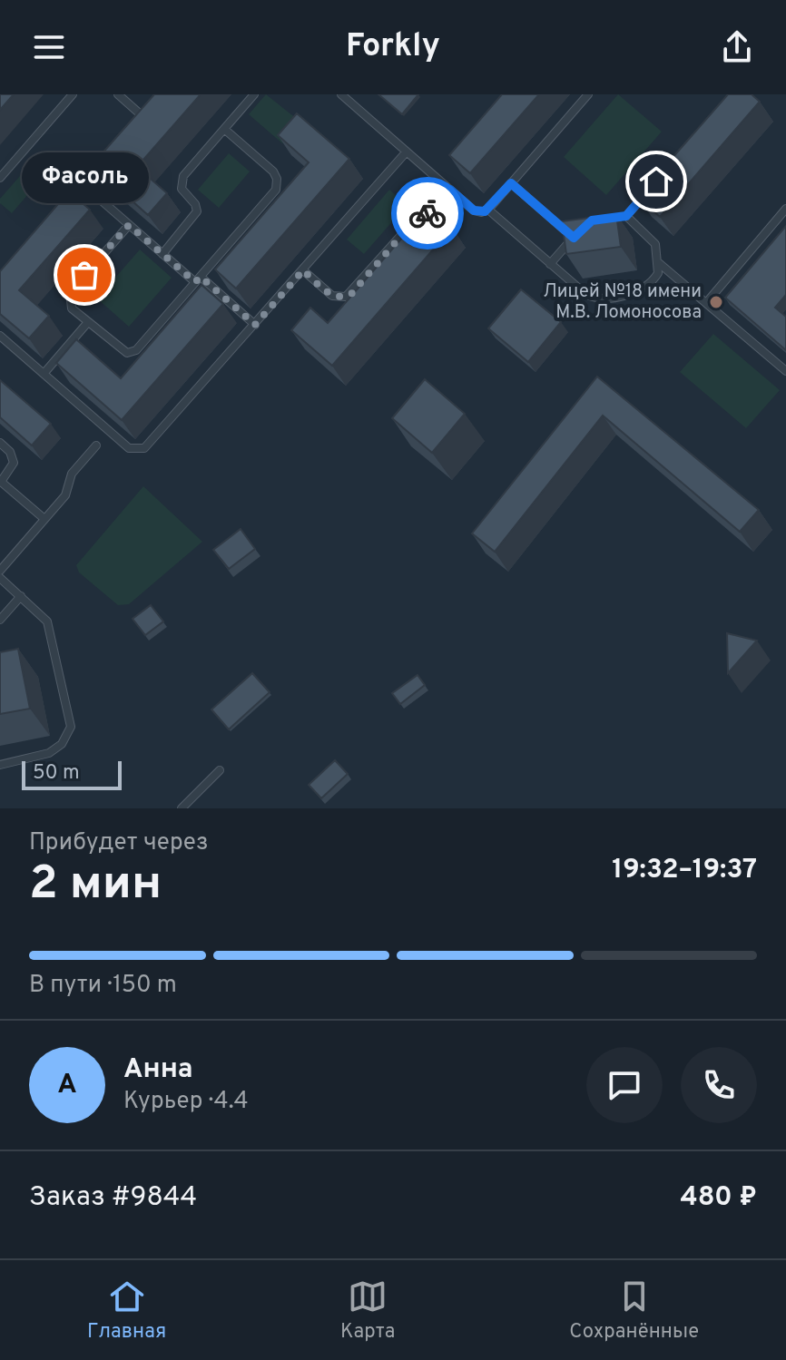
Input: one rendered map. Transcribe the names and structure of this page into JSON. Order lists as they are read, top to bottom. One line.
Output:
{"places":["Фасоль","Лицей №18 имени М.В. Ломоносова"],"scale_bar":"50 m","page":{"header":"Forkly","bubble":"Фасоль","scale":"50 m","heading":["2 мин","Прибудет через","19:32–19:37"],"panel":["Анна","Курьер · 4.4","Заказ #9844","480 ₽"],"bar":"В пути · 150 m","round":"А","tabs":["Главная","Карта","Сохранённые"]}}
